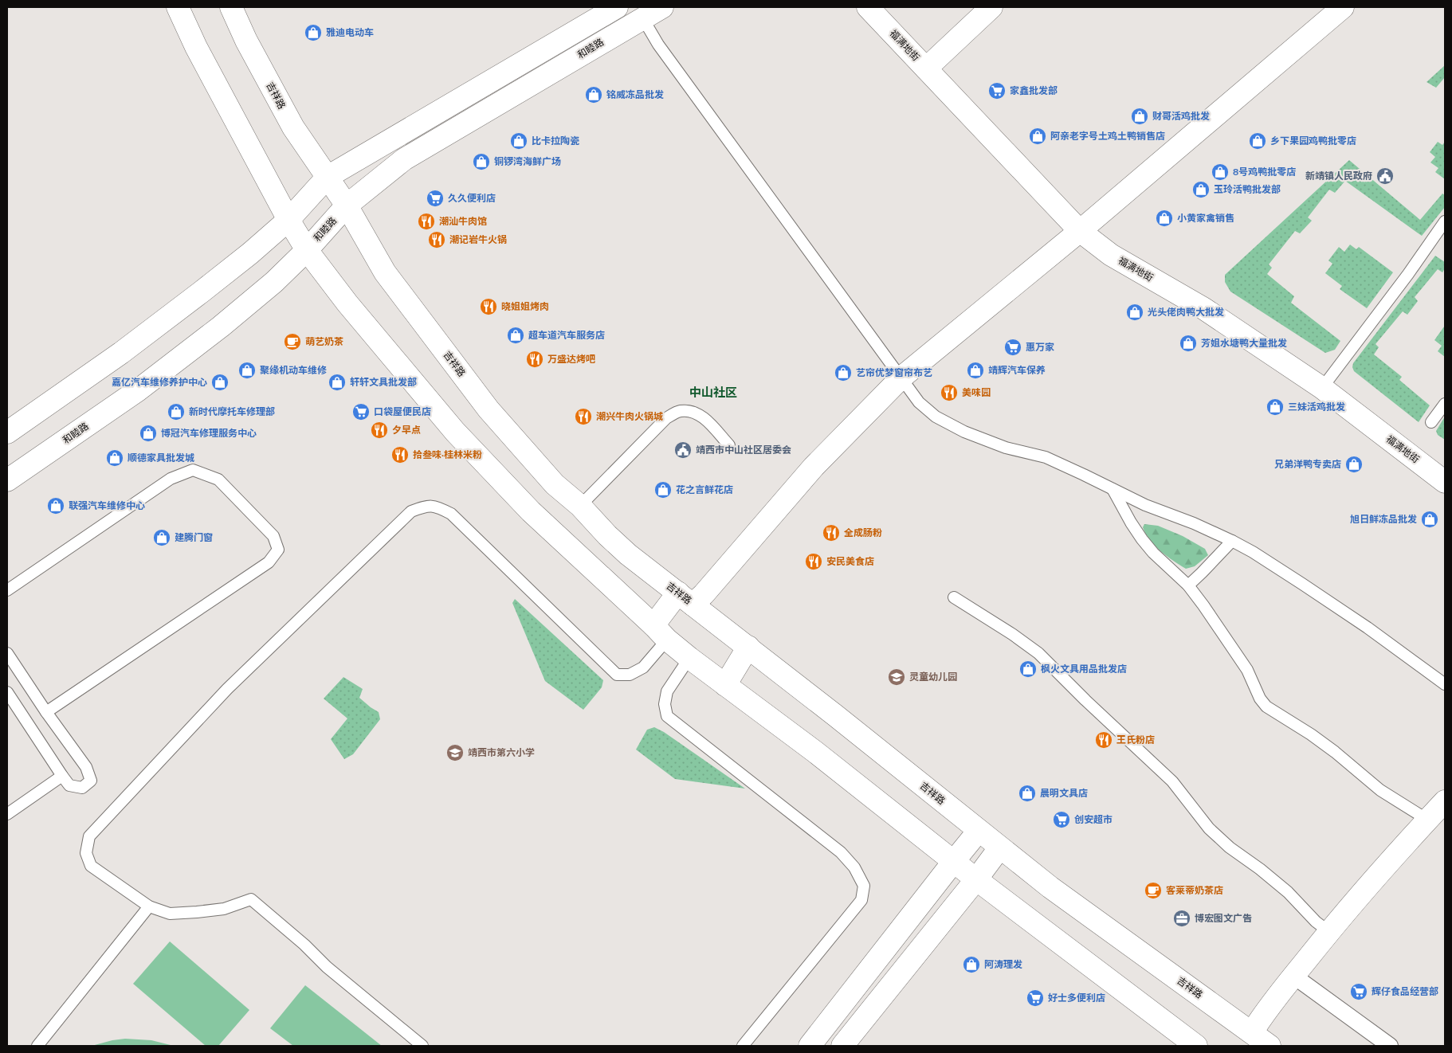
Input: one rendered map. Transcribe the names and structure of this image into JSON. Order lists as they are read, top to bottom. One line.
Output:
{"streets":{"street":["福满地街","和睦路","吉祥路"]},"crossings":[["和睦路","吉祥路"]],"districts":["中山社区"],"places":{"shop":["雅迪电动车","铭威冻品批发","财哥活鸡批发","阿亲老字号土鸡土鸭销售店","比卡拉陶瓷","乡下果园鸡鸭批零店","铜锣湾海鲜广场","8号鸡鸭批零店","玉玲活鸭批发部","小黄家禽销售","光头佬肉鸭大批发","超车道汽车服务店","芳姐水塘鸭大量批发","聚缘机动车维修","靖辉汽车保养","艺帘优梦窗帘布艺","嘉亿汽车维修养护中心","轩轩文具批发部","三妹活鸡批发","新时代摩托车修理部","博冠汽车修理服务中心","顺德家具批发城","兄弟洋鸭专卖店","花之言鲜花店","联强汽车维修中心","旭日鲜冻品批发","建腾门窗","枫火文具用品批发店","晨明文具店","阿涛理发"],"supermarket":["家鑫批发部","久久便利店","惠万家","口袋屋便民店","创安超市","辉仔食品经营部","好士多便利店"],"public building":["新靖镇人民政府","靖西市中山社区居委会"],"restaurant":["潮汕牛肉馆","潮记岩牛火锅","晓姐姐烤肉","万盛达烤吧","美味园","潮兴牛肉火锅城","夕早点","拾叁味·桂林米粉","全成肠粉","安民美食店","王氏粉店"],"cafe":["萌艺奶茶","客莱蒂奶茶店"],"school or university":["灵童幼儿园","靖西市第六小学"],"office":["博宏图文广告"]}}
